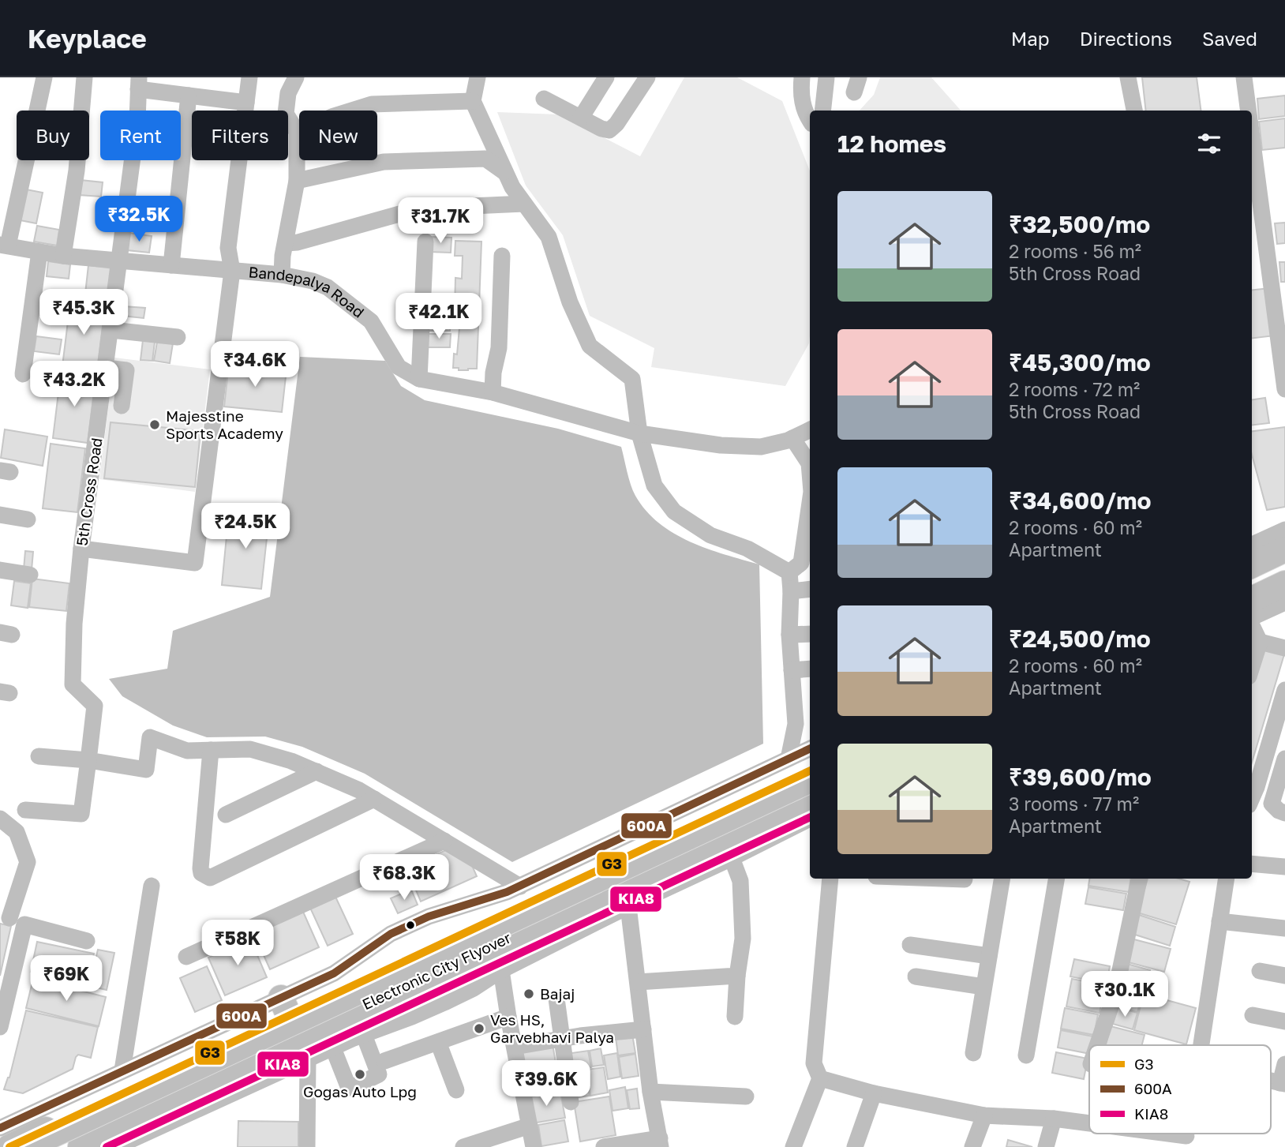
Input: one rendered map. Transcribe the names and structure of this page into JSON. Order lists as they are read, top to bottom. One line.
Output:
{"streets":{"highway":["Electronic City Flyover"],"street":["Bandepalya Road","5th Cross Road"]},"crossings":[["Bandepalya Road","5th Cross Road"]],"places":["Majesstine Sports Academy","Bajaj","Ves HS, Garvebhavi Palya","Gogas Auto Lpg"],"lines":["transit line 600A","transit line G3","transit line KIA8"],"legend":["G3","600A","KIA8"],"page":{"header":"Keyplace","nav":["Map","Directions","Saved"],"chip":["Buy","Rent","Filters","New"],"heading":"12 homes","list":[{"name":"₹32,500/mo","note":"2 rooms · 56 m² · 5th Cross Road"},{"name":"₹45,300/mo","note":"2 rooms · 72 m² · 5th Cross Road"},{"name":"₹34,600/mo","note":"2 rooms · 60 m² · Apartment"},{"name":"₹24,500/mo","note":"2 rooms · 60 m² · Apartment"},{"name":"₹39,600/mo","note":"3 rooms · 77 m² · Apartment"}],"price":["₹32.5K","₹31.7K","₹45.3K","₹42.1K","₹34.6K","₹43.2K","₹24.5K","₹68.3K","₹58K","₹69K","₹30.1K","₹39.6K"]}}
